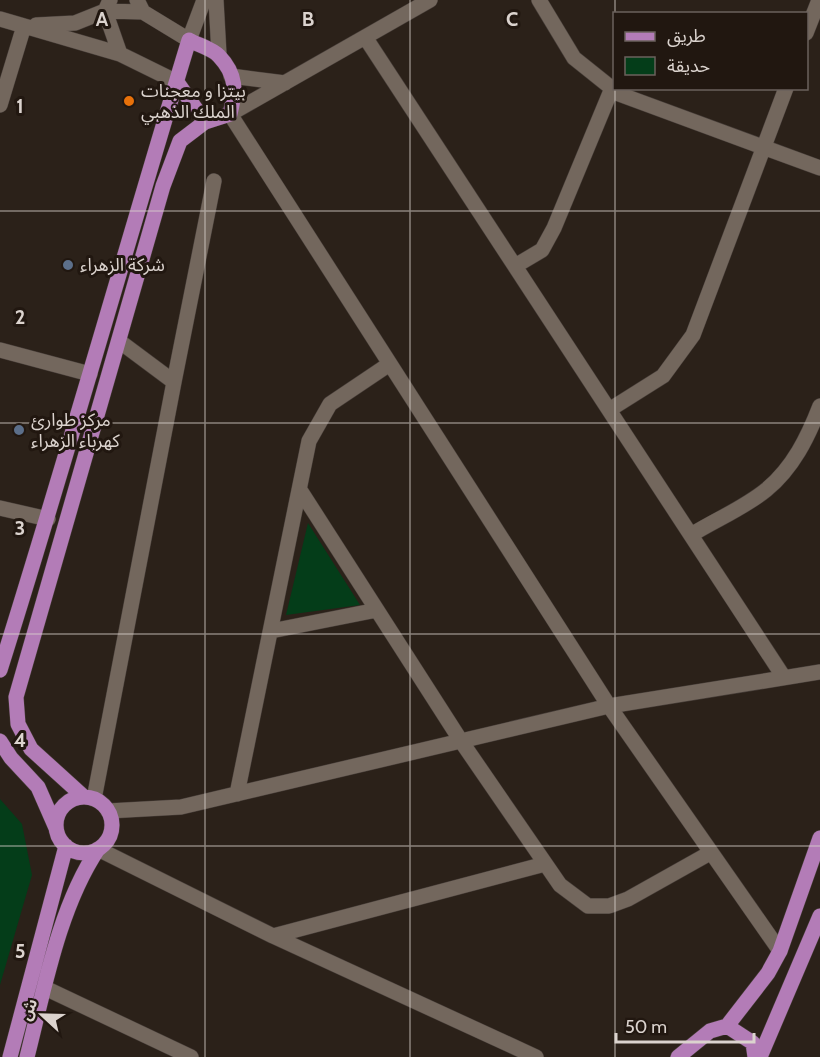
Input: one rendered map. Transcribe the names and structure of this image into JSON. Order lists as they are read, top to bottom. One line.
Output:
{"places":["بيتزا و معجنات الملك الذهبي","شركة الزهراء","مركز طوارئ كهرباء الزهراء"],"legend":["طريق","حديقة"],"scale_bar":"50 m","north":"left","grid":{"columns":["A","B","C"],"rows":["1","2","3","4","5"]}}
